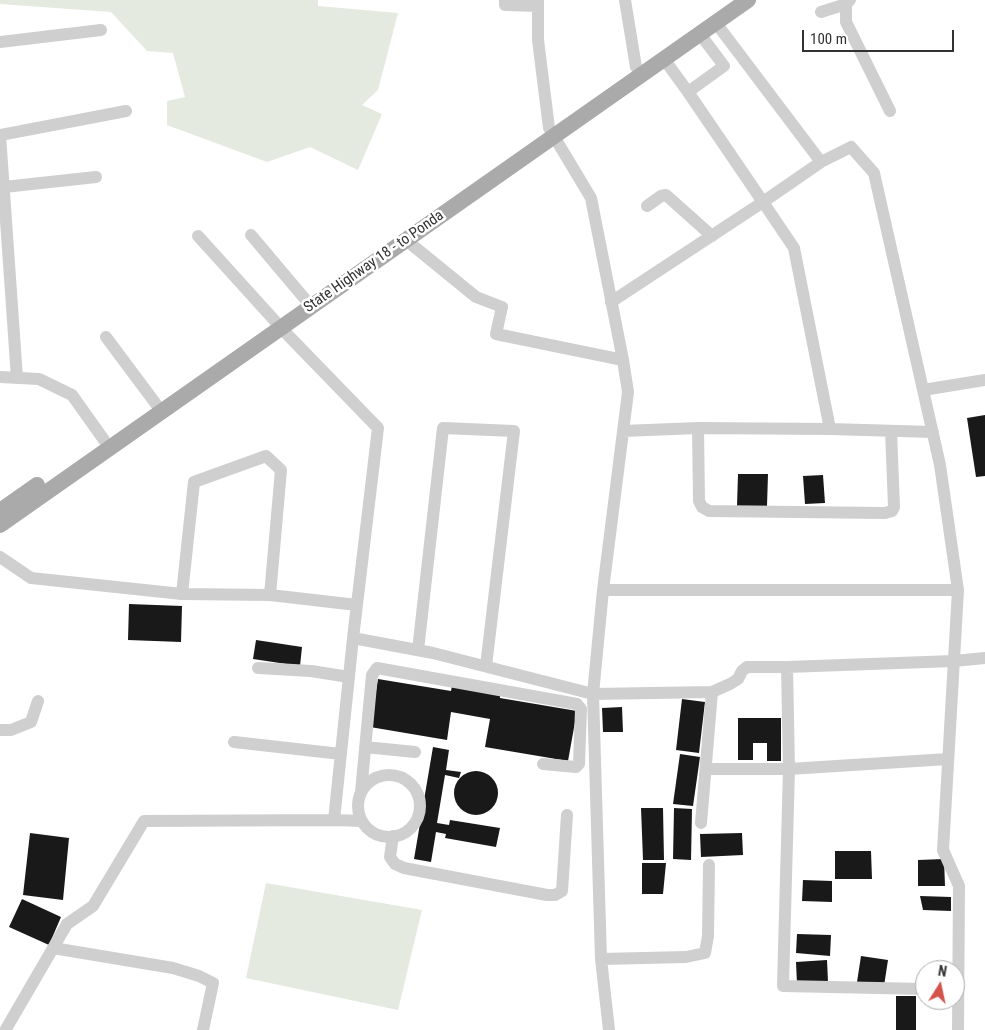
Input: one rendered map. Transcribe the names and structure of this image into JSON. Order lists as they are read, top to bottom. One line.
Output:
{"streets":{"main road":["State Highway 18 - to Ponda"]},"scale_bar":"100 m","north":"top"}
